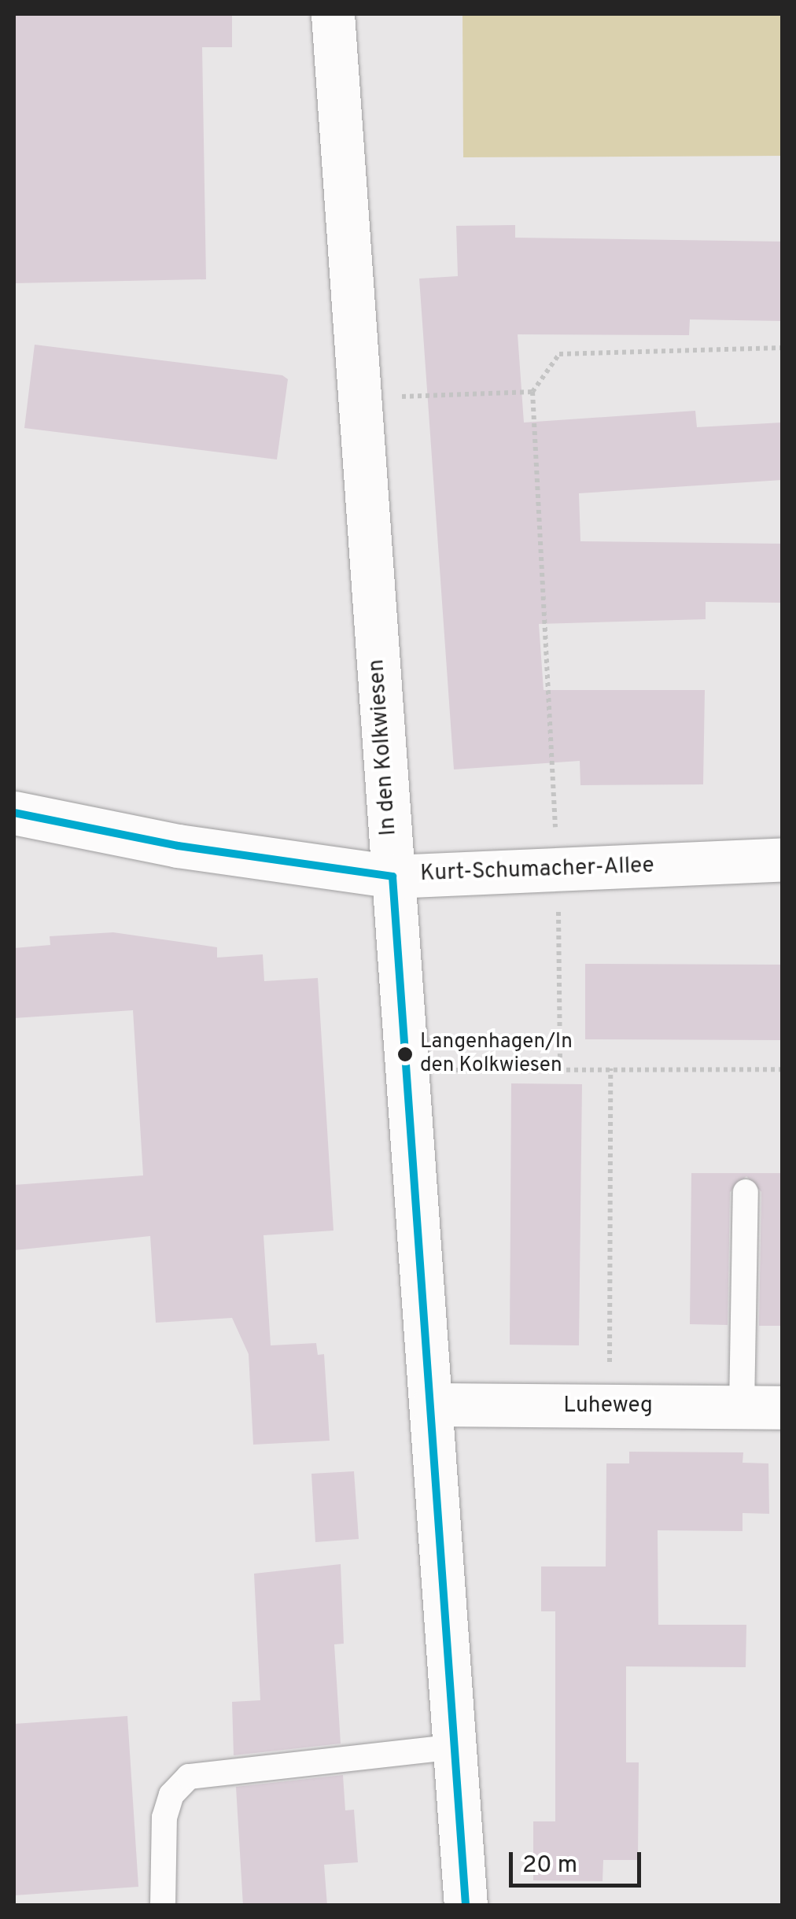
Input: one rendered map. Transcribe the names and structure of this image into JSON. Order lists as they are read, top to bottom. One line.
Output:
{"streets":{"street":["In den Kolkwiesen","Kurt-Schumacher-Allee","Luheweg"]},"crossings":[["In den Kolkwiesen","Kurt-Schumacher-Allee"],["In den Kolkwiesen","Luheweg"]],"places":["Langenhagen/In den Kolkwiesen"],"scale_bar":"20 m"}
